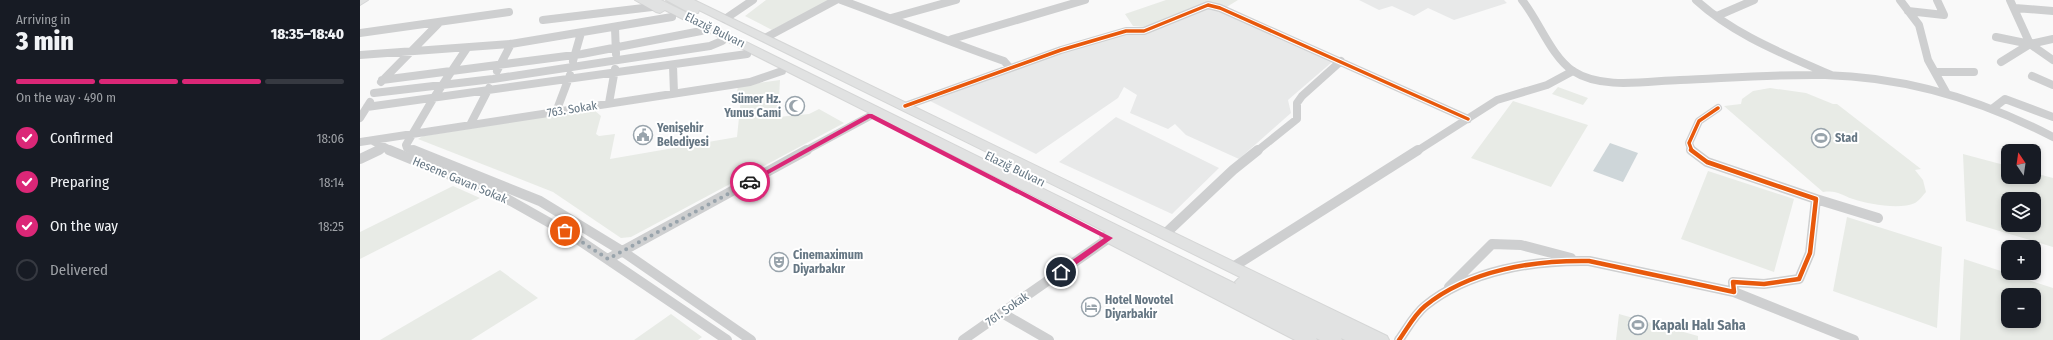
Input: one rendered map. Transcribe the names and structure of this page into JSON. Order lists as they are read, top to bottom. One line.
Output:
{"streets":{"highway":["Elazığ Bulvarı"],"street":["763. Sokak","Hesene Gavan Sokak","761. Sokak"]},"crossings":[["763. Sokak","Hesene Gavan Sokak"]],"places":{"mosque":["Sümer Hz. Yunus Cami"],"public building":["Yenişehir Belediyesi"],"sports":["Stad","Kapalı Halı Saha"],"theatre":["Cinemaximum Diyarbakır"],"hotel":["Hotel Novotel Diyarbakir"]},"north":"top","page":{"heading":["3 min","Arriving in","18:35–18:40"],"bar":"On the way · 490 m","list":[["Confirmed","18:06"],["Preparing","18:14"],["On the way","18:25"],"Delivered"],"map_buttons":["+","−"]}}
